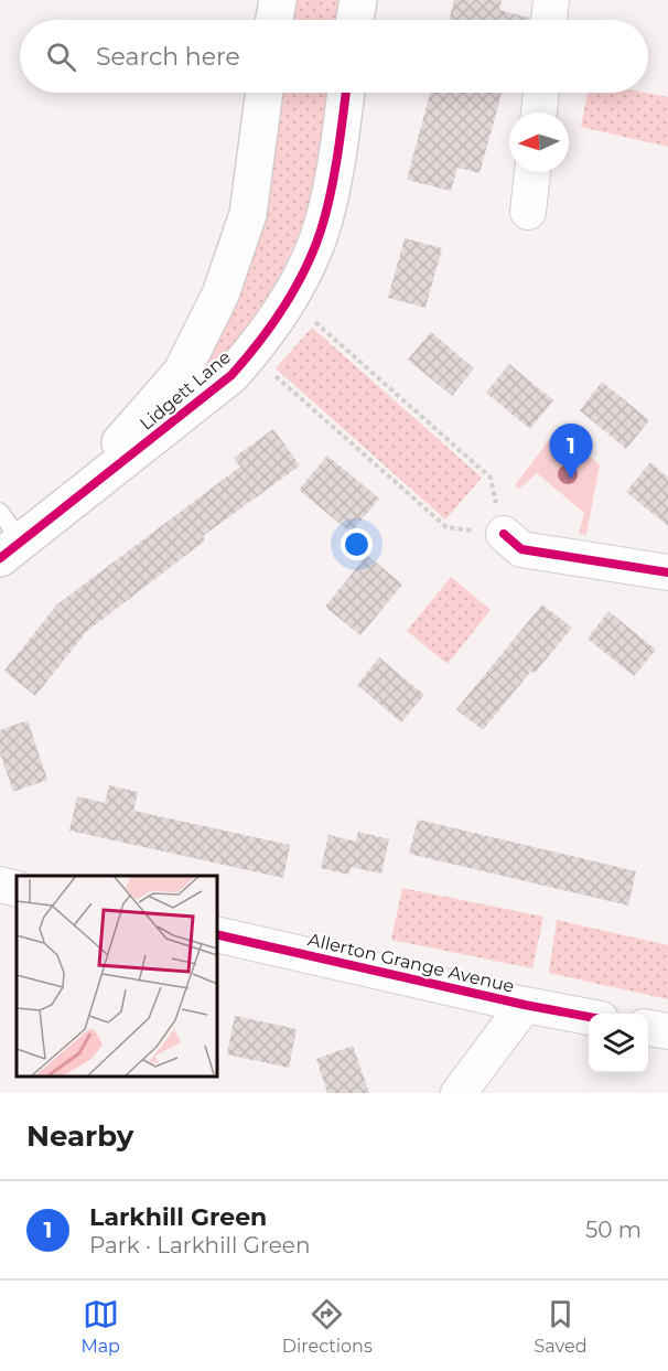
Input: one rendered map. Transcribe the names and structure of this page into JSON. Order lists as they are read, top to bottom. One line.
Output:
{"streets":{"street":["Lidgett Lane","Allerton Grange Avenue"]},"north":"left","page":{"search":"Search here","pins":"1","heading":"Nearby","list":[{"mark":"1","name":"Larkhill Green","note":"Park · Larkhill Green","value":"50 m"}],"nav":["Map","Directions","Saved"]}}
